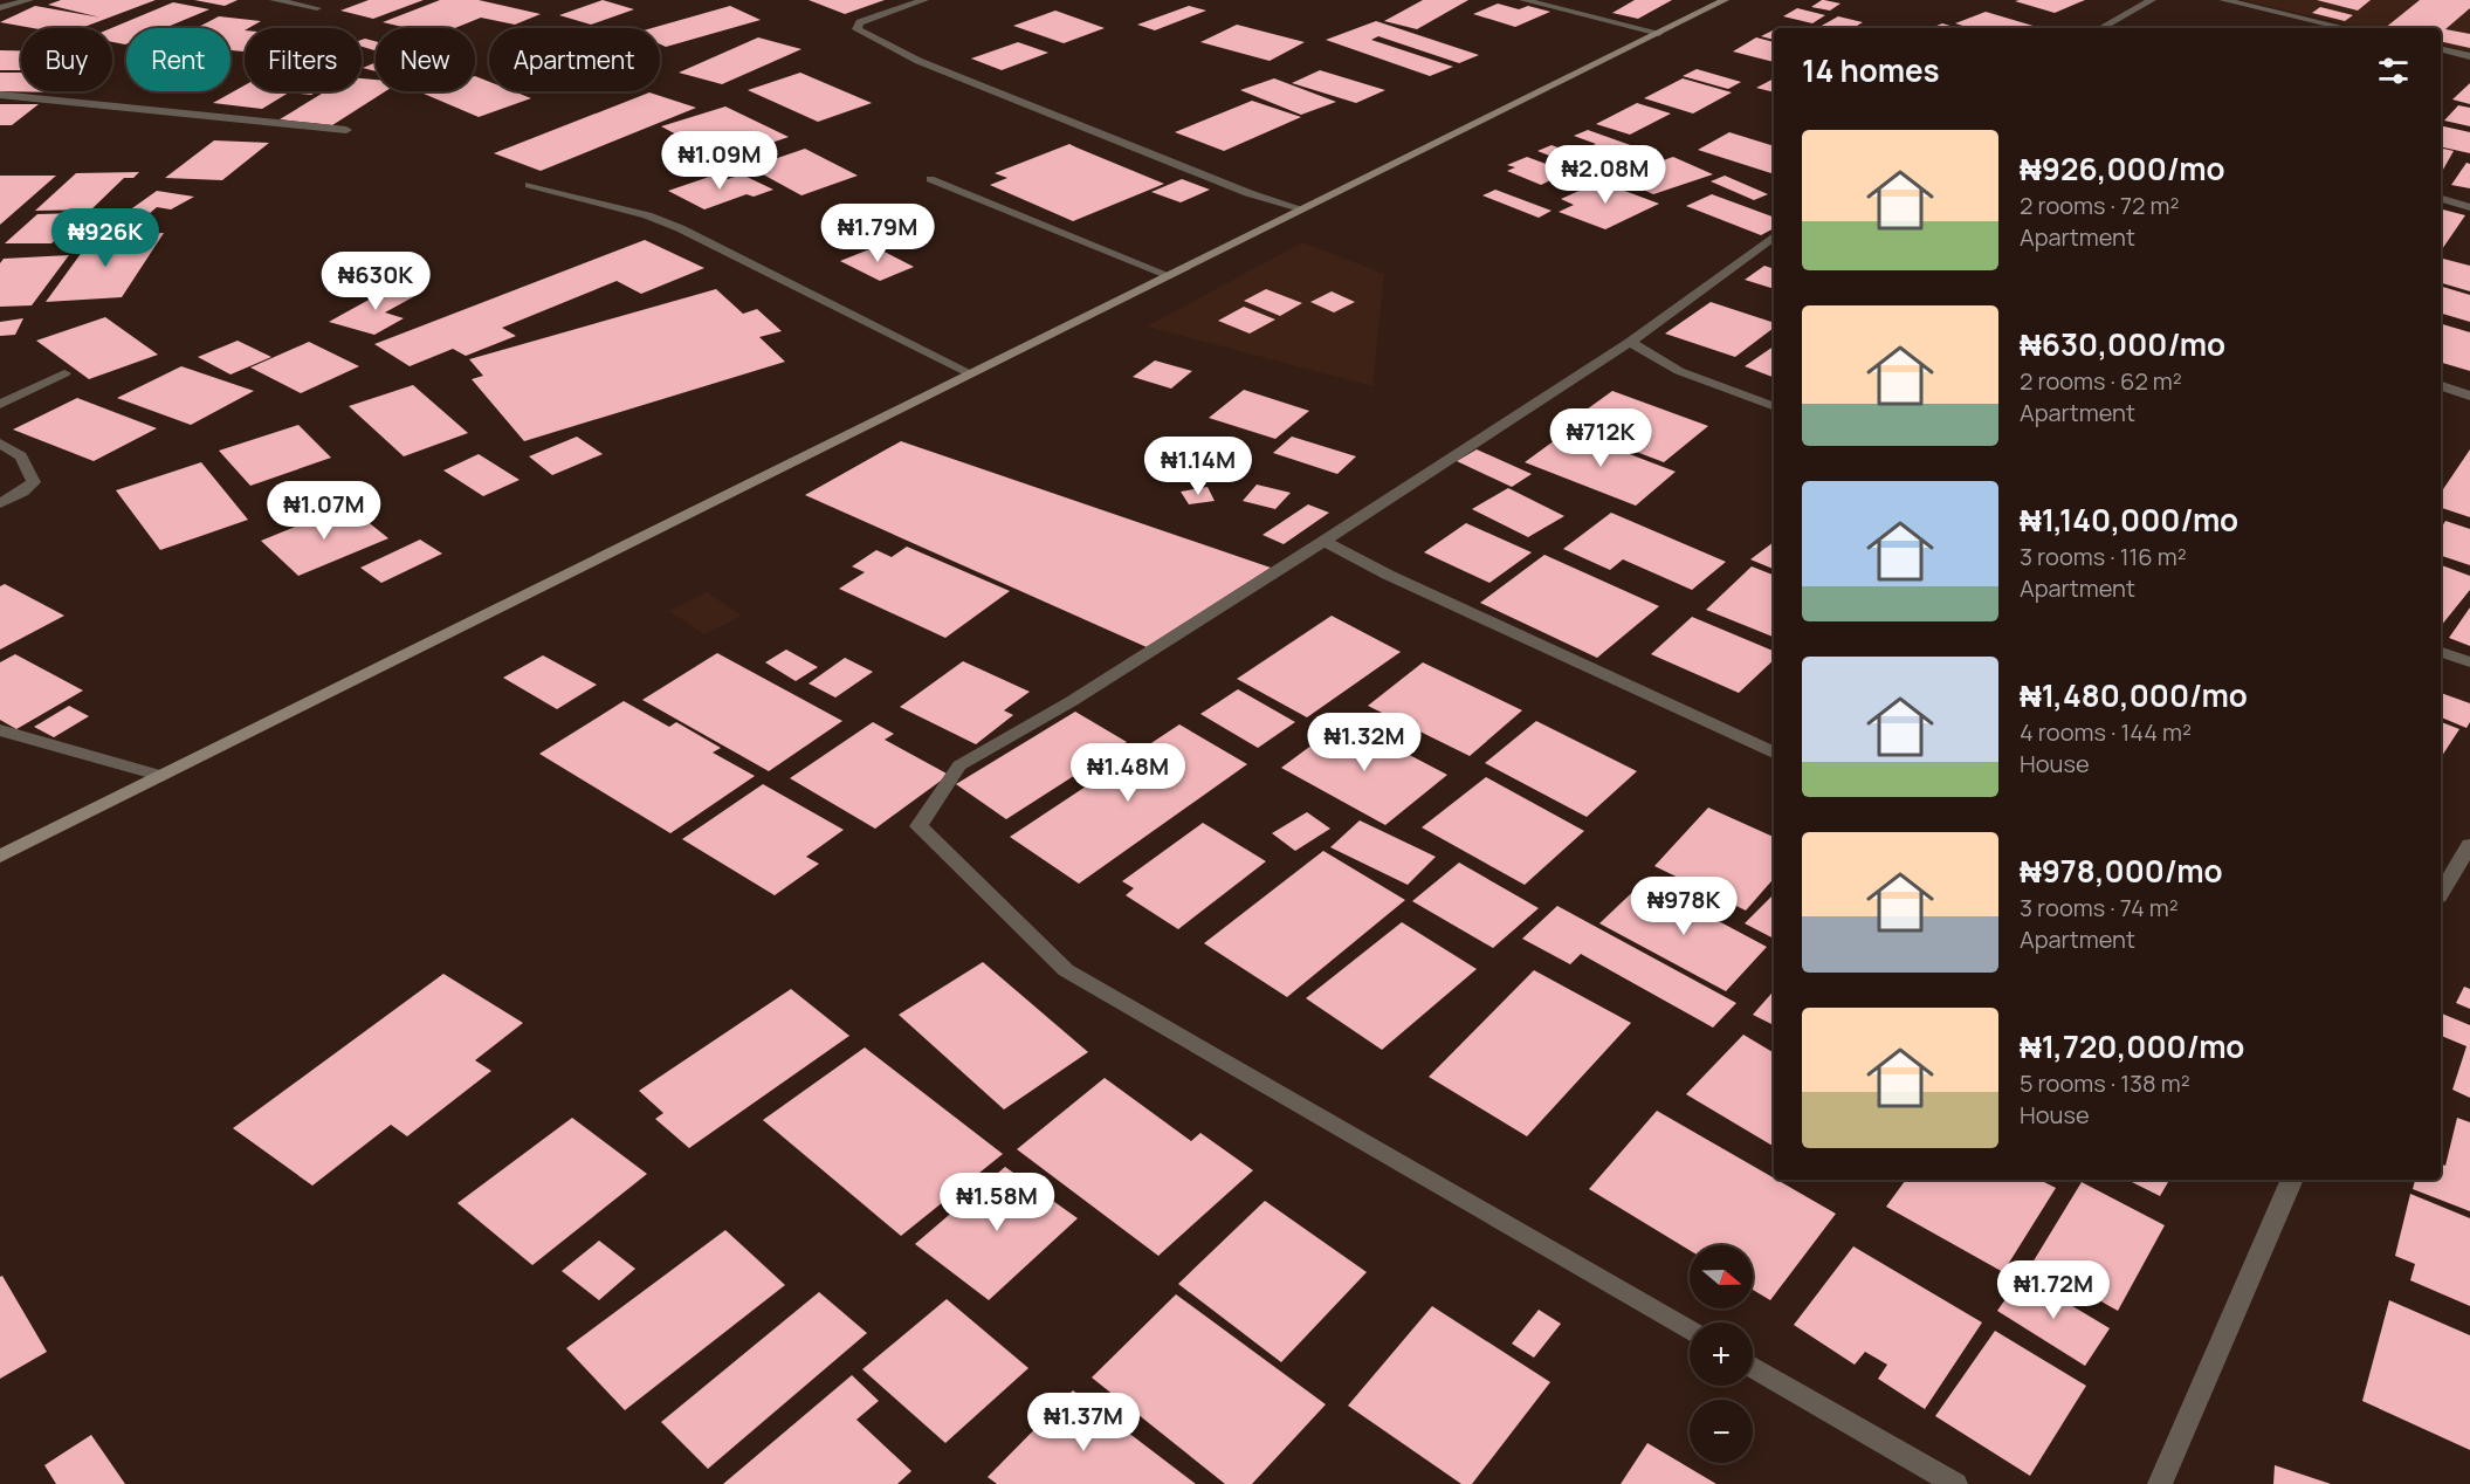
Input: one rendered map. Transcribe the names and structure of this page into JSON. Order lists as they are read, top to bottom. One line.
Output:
{"north":"right","page":{"chip":["Buy","Rent","Filters","New","Apartment"],"heading":"14 homes","list":[{"name":"₦926,000/mo","note":"2 rooms · 72 m² · Apartment"},{"name":"₦630,000/mo","note":"2 rooms · 62 m² · Apartment"},{"name":"₦1,140,000/mo","note":"3 rooms · 116 m² · Apartment"},{"name":"₦1,480,000/mo","note":"4 rooms · 144 m² · House"},{"name":"₦978,000/mo","note":"3 rooms · 74 m² · Apartment"},{"name":"₦1,720,000/mo","note":"5 rooms · 138 m² · House"}],"price":["₦1.09M","₦2.08M","₦1.79M","₦926K","₦630K","₦712K","₦1.14M","₦1.07M","₦1.32M","₦1.48M","₦978K","₦1.58M","₦1.72M","₦1.37M"],"map_buttons":["+","−"]}}
